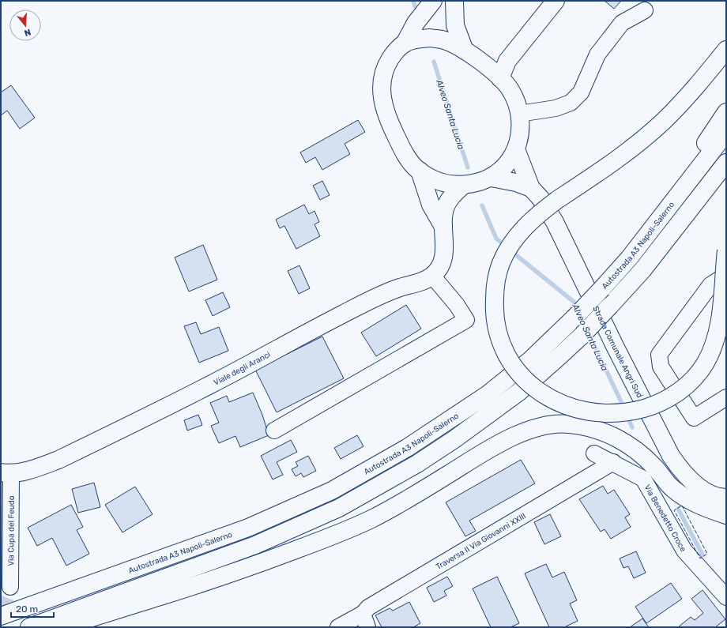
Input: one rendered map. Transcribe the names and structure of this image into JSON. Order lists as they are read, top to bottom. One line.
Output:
{"streets":{"main road":["Autostrada A3 Napoli-Salerno","Strada Comunale Angri Sud","Viale degli Aranci"],"street":["Via Benedetto Croce","Via Cupa del Feudo","Traversa II Via Giovanni XXIII"]},"crossings":[["Viale degli Aranci","Via Cupa del Feudo"],["Via Benedetto Croce","Traversa II Via Giovanni XXIII"]],"water":["Alveo Santa Lucia"],"scale_bar":"20 m","north":"bottom"}
